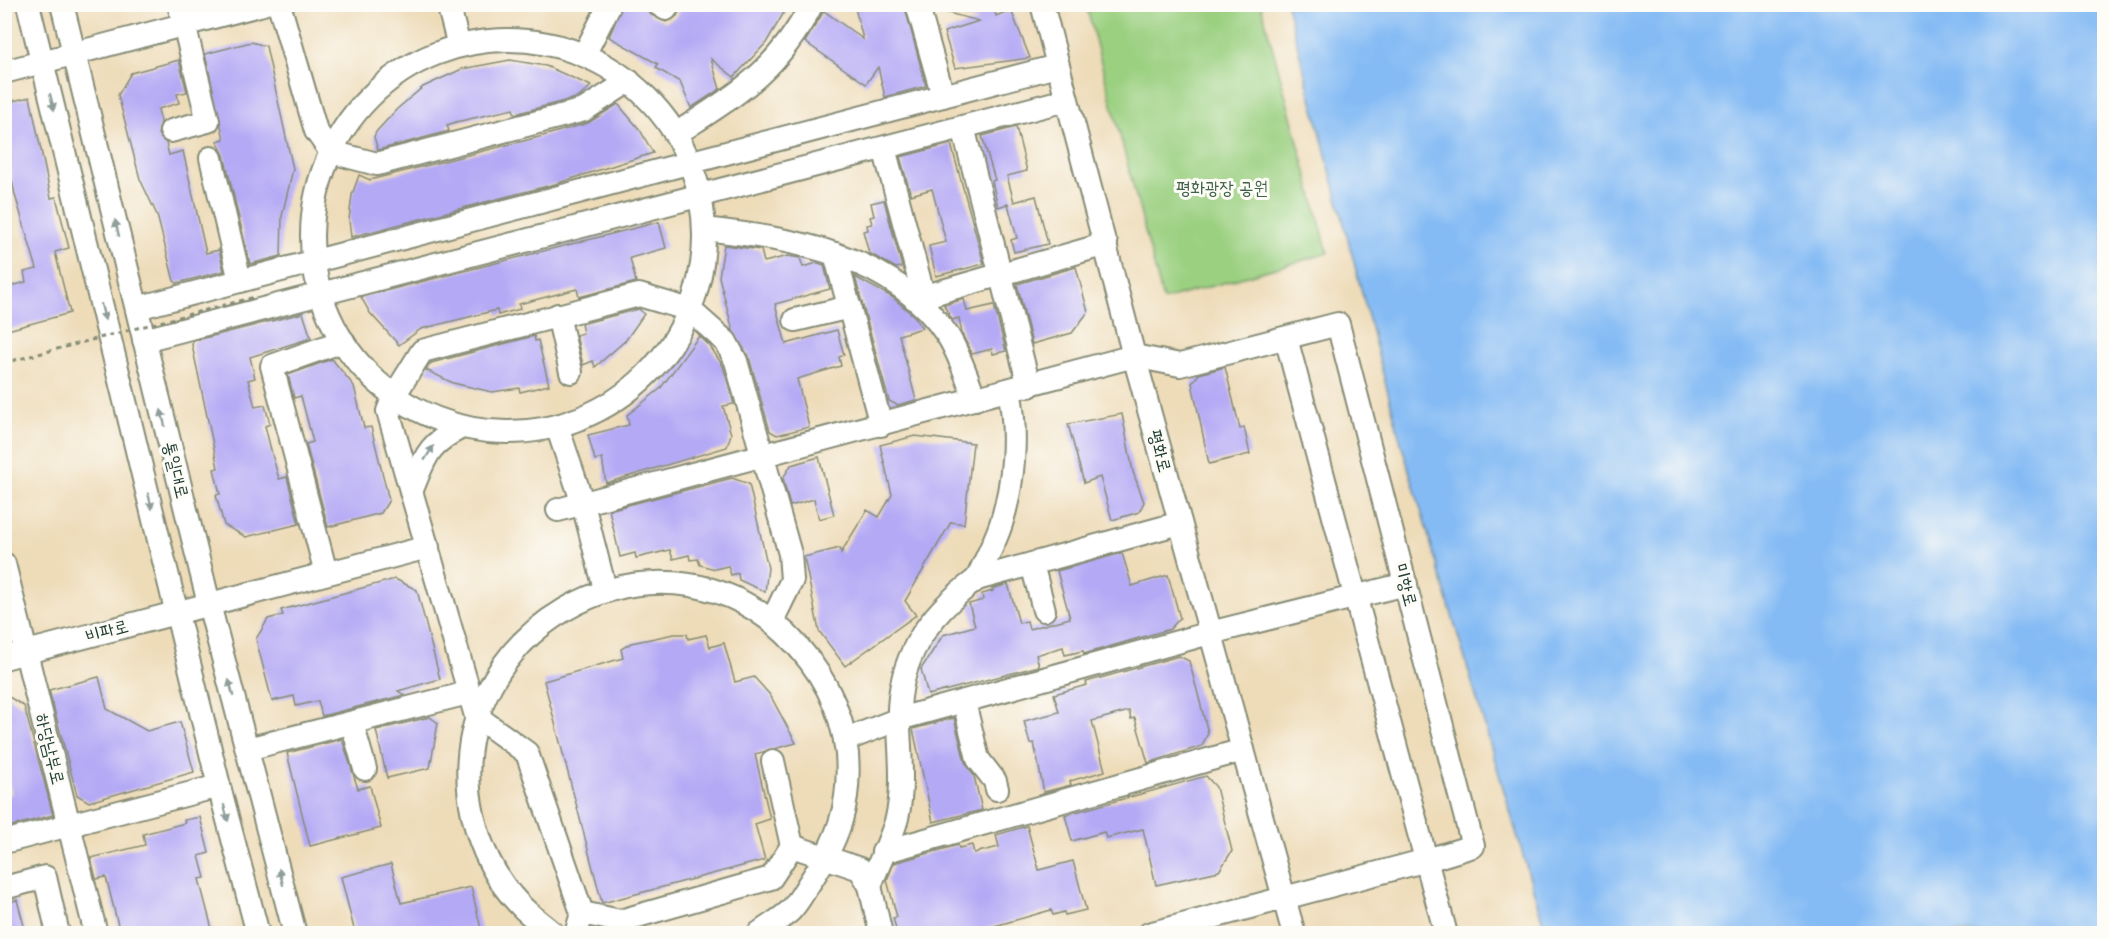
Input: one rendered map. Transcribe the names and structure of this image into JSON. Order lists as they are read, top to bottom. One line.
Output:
{"streets":{"street":["평화로","통일대로","미항로","비파로","하당남부로"]},"crossings":[["통일대로","비파로"],["비파로","하당남부로"]],"parks":["평화광장 공원"]}
